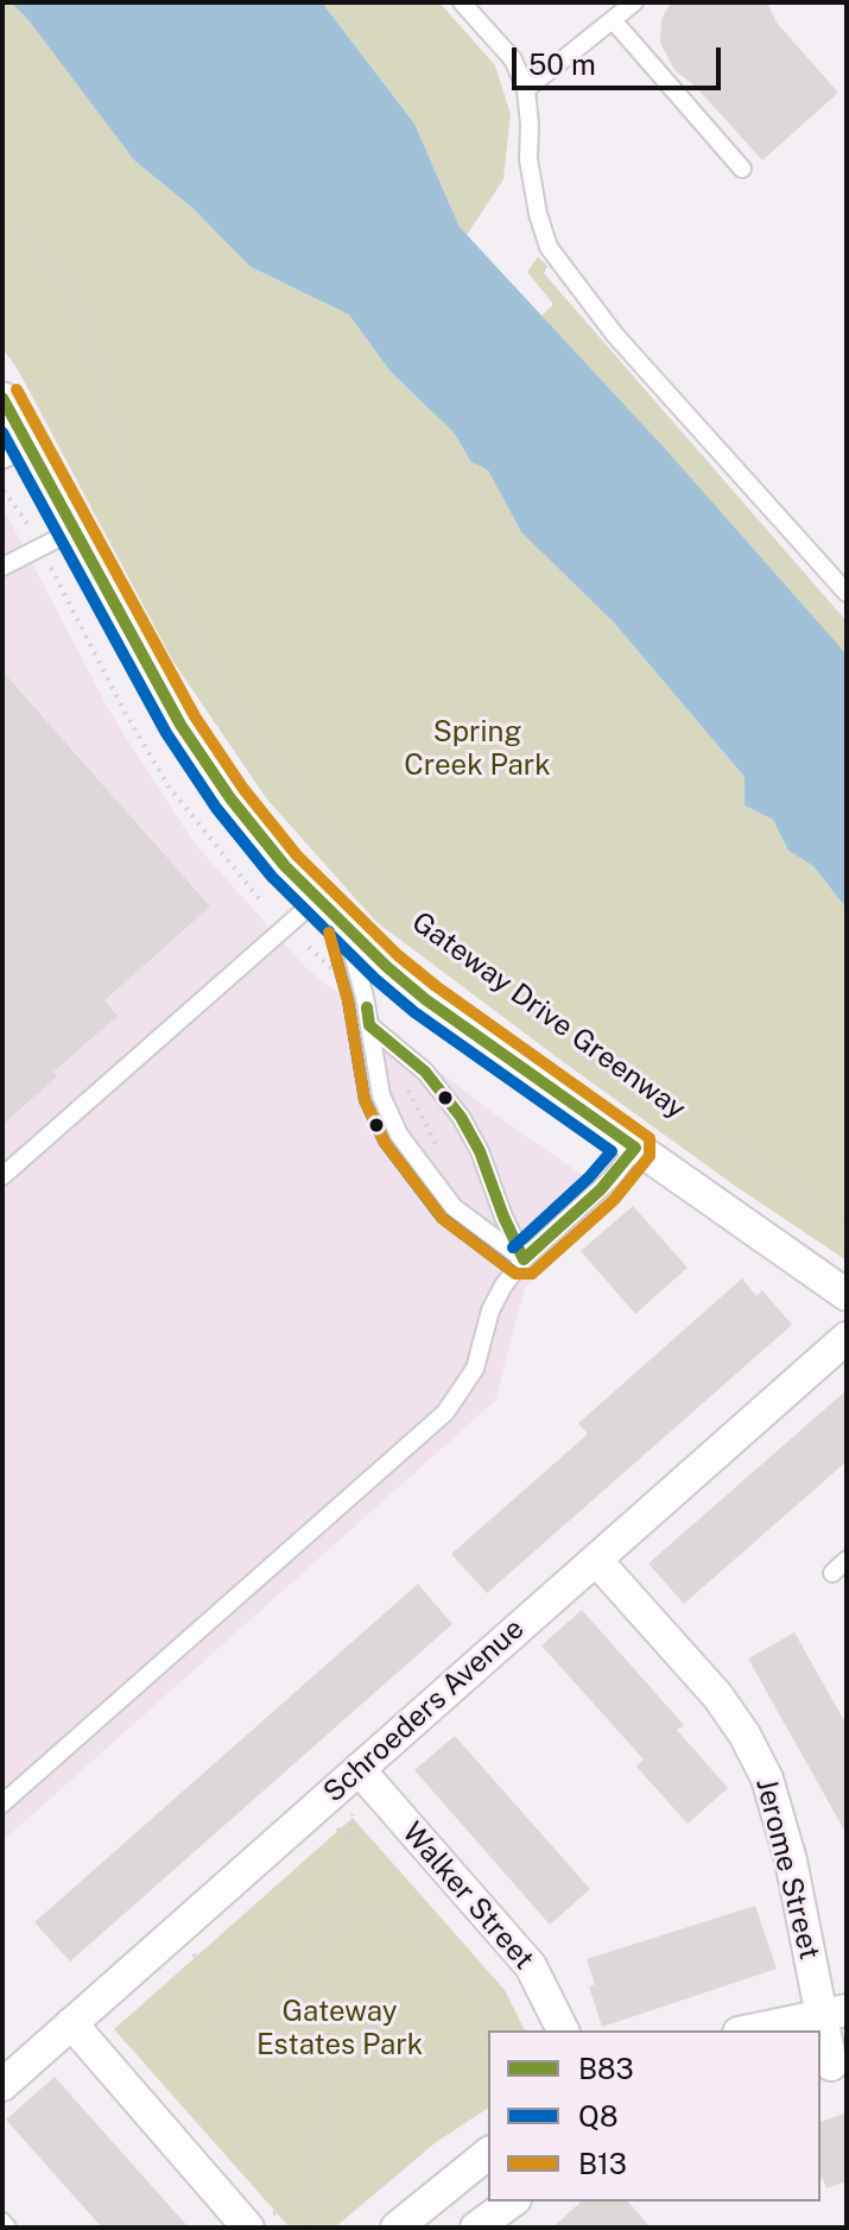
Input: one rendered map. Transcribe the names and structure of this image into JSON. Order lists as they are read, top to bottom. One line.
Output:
{"streets":{"street":["Schroeders Avenue","Jerome Street","Walker Street"],"path":["Gateway Drive Greenway"]},"crossings":[["Schroeders Avenue","Jerome Street"],["Schroeders Avenue","Walker Street"]],"parks":["Spring Creek Park","Gateway Estates Park"],"lines":["transit line B13","transit line B83","transit line Q8"],"legend":["B83","Q8","B13"],"scale_bar":"50 m"}
